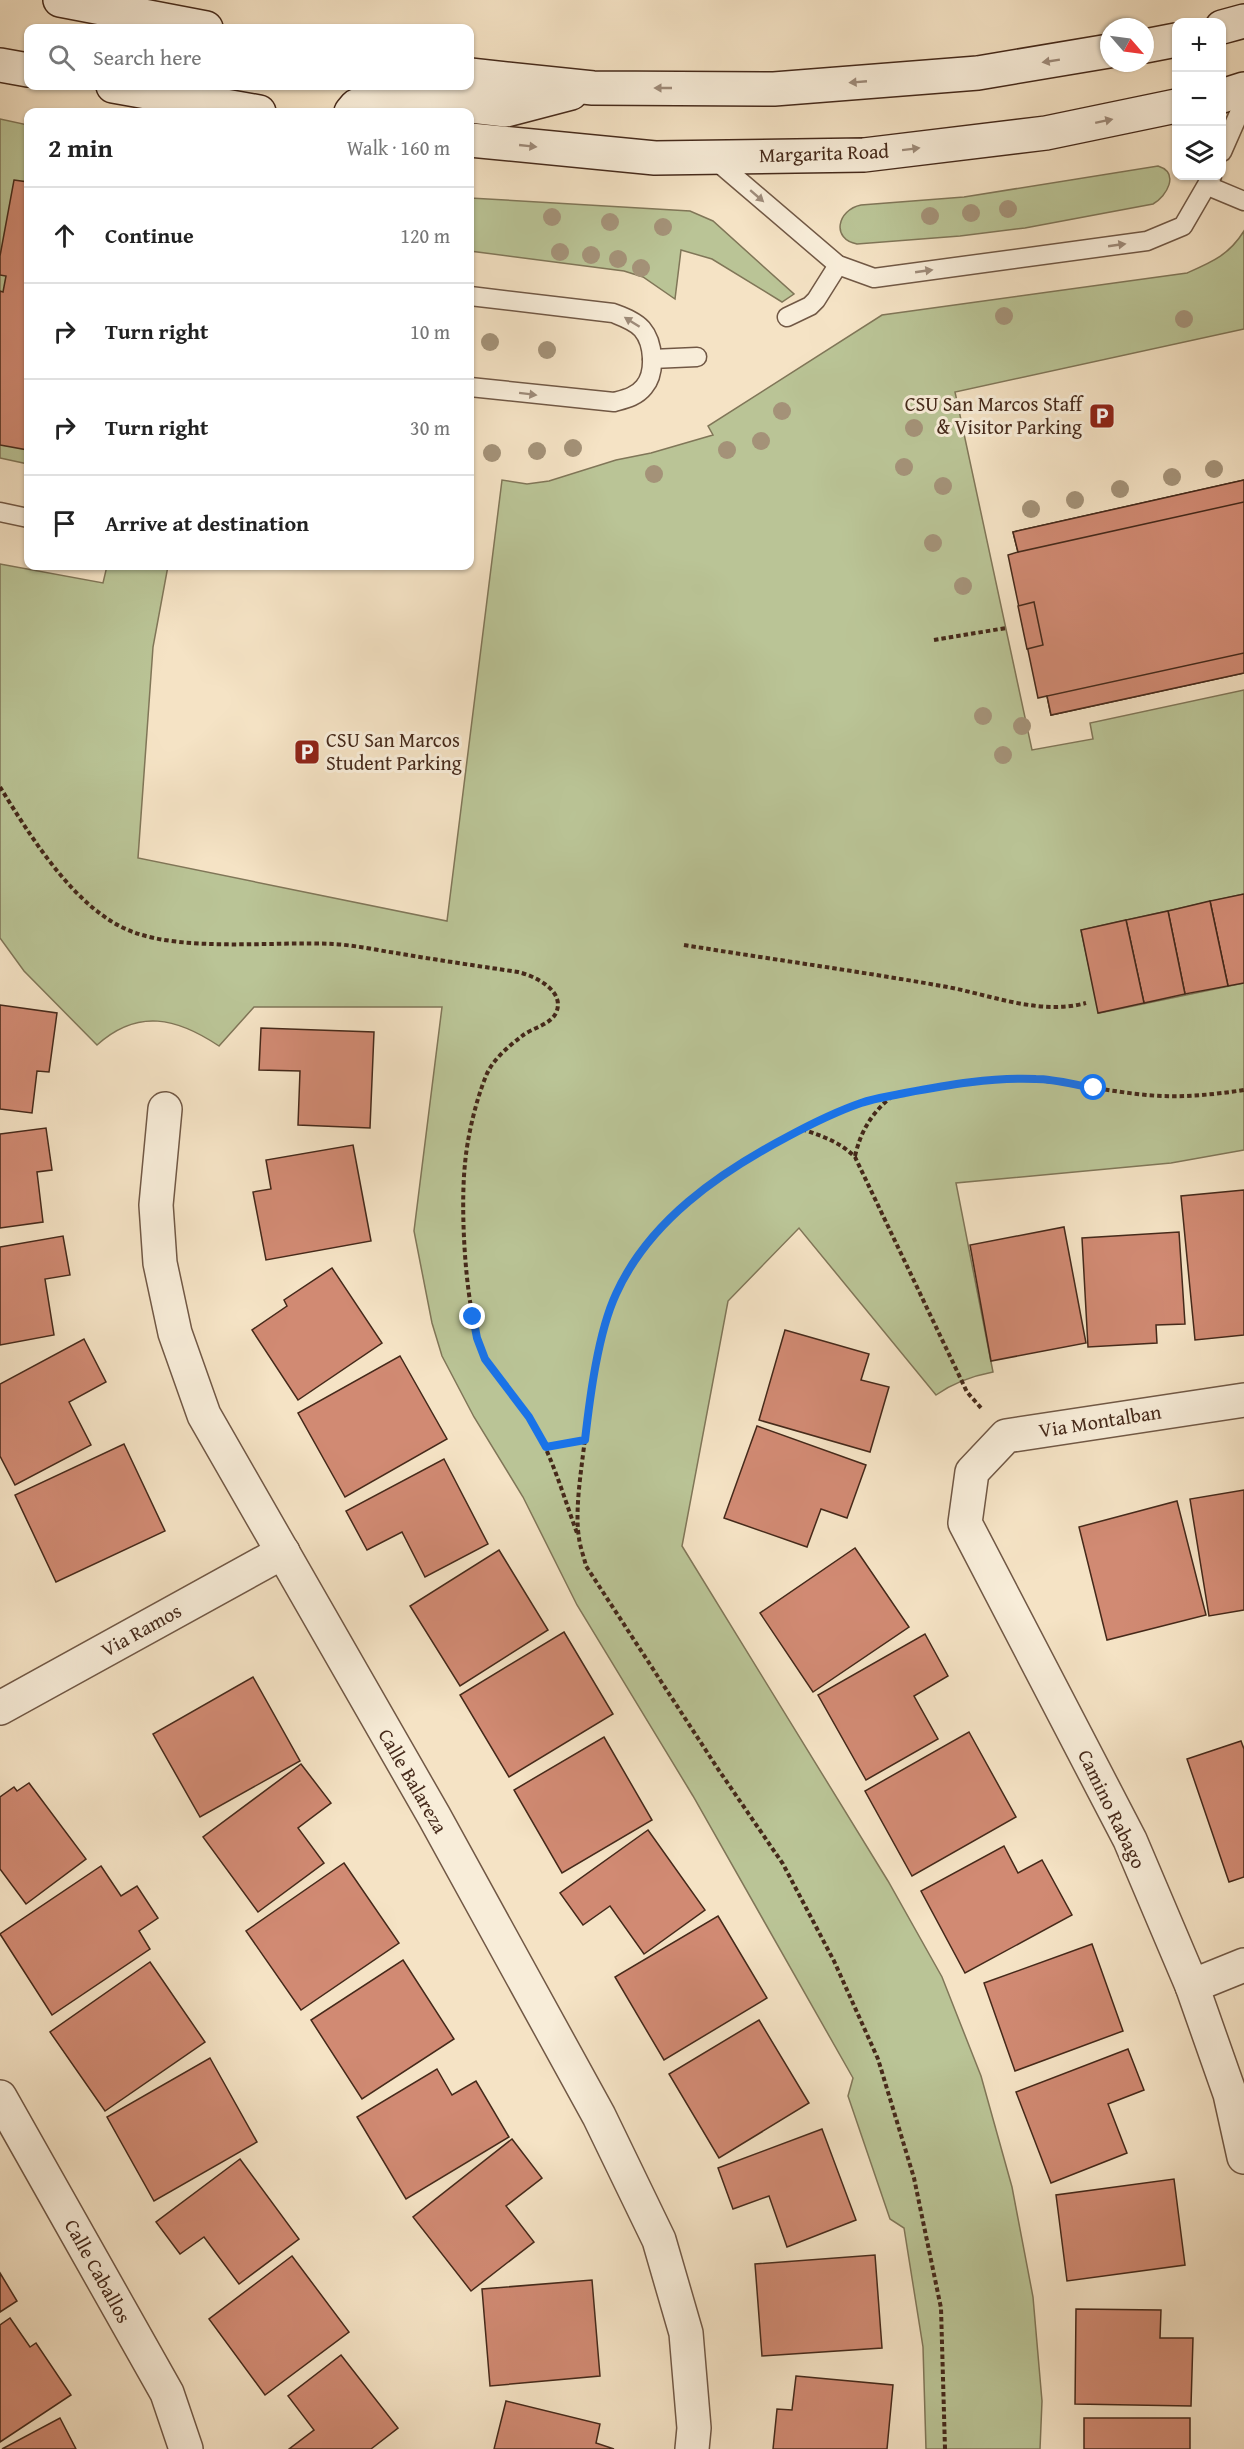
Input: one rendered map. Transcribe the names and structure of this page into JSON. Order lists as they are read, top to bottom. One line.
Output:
{"streets":{"street":["Margarita Road","Via Montalban","Via Ramos","Calle Balareza","Camino Rabago","Calle Caballos"]},"crossings":[["Via Montalban","Camino Rabago"],["Via Ramos","Calle Balareza"]],"places":{"parking":["CSU San Marcos Staff & Visitor Parking","CSU San Marcos Student Parking"]},"north":"bottom right","page":{"map_buttons":["+","−"],"search":"Search here","heading":["2 min","Walk · 160 m"],"list":[["Continue","120 m"],["Turn right","10 m"],["Turn right","30 m"],"Arrive at destination"]}}
